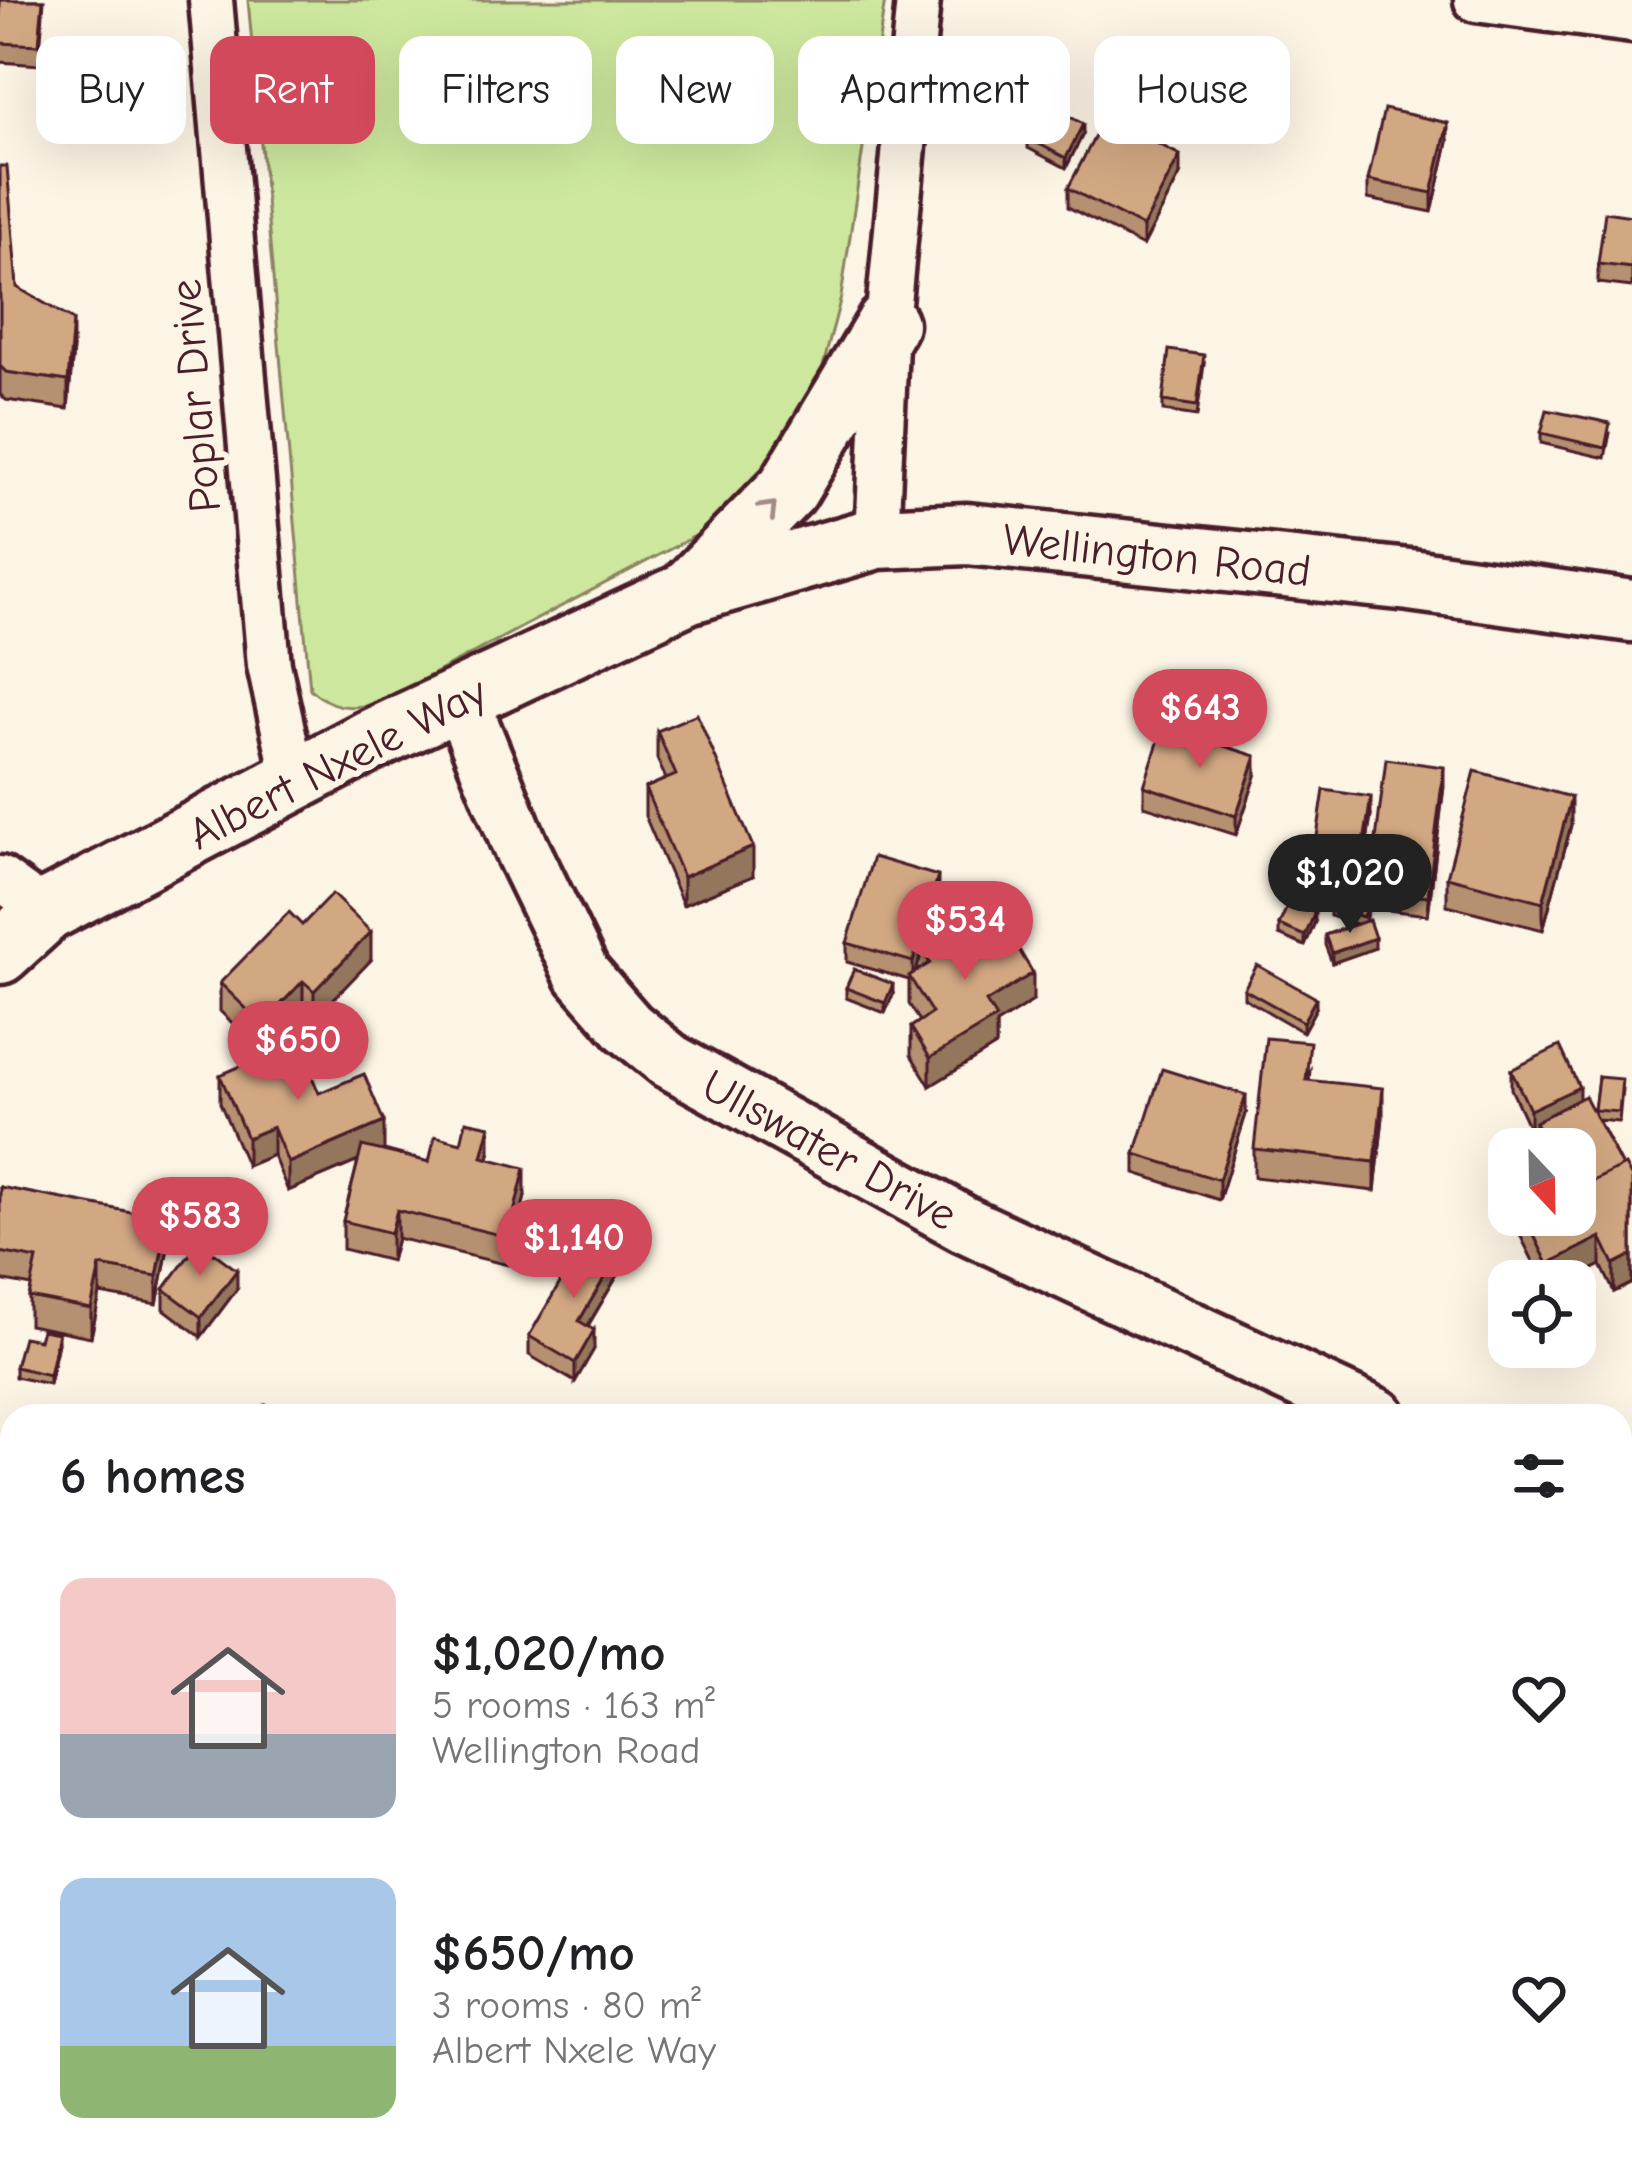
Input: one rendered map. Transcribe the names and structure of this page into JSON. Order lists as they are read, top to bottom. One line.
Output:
{"streets":{"main road":["Wellington Road","Albert Nxele Way"],"street":["Poplar Drive","Ullswater Drive"]},"crossings":[["Poplar Drive","Albert Nxele Way"],["Wellington Road","Albert Nxele Way"],["Albert Nxele Way","Ullswater Drive"]],"north":"bottom","page":{"chip":["Buy","Rent","Filters","New","Apartment","House"],"price":["$643","$1,020","$534","$650","$583","$1,140"],"heading":"6 homes","list":[{"name":"$1,020/mo","note":"5 rooms · 163 m² · Wellington Road"},{"name":"$650/mo","note":"3 rooms · 80 m² · Albert Nxele Way"}]}}
